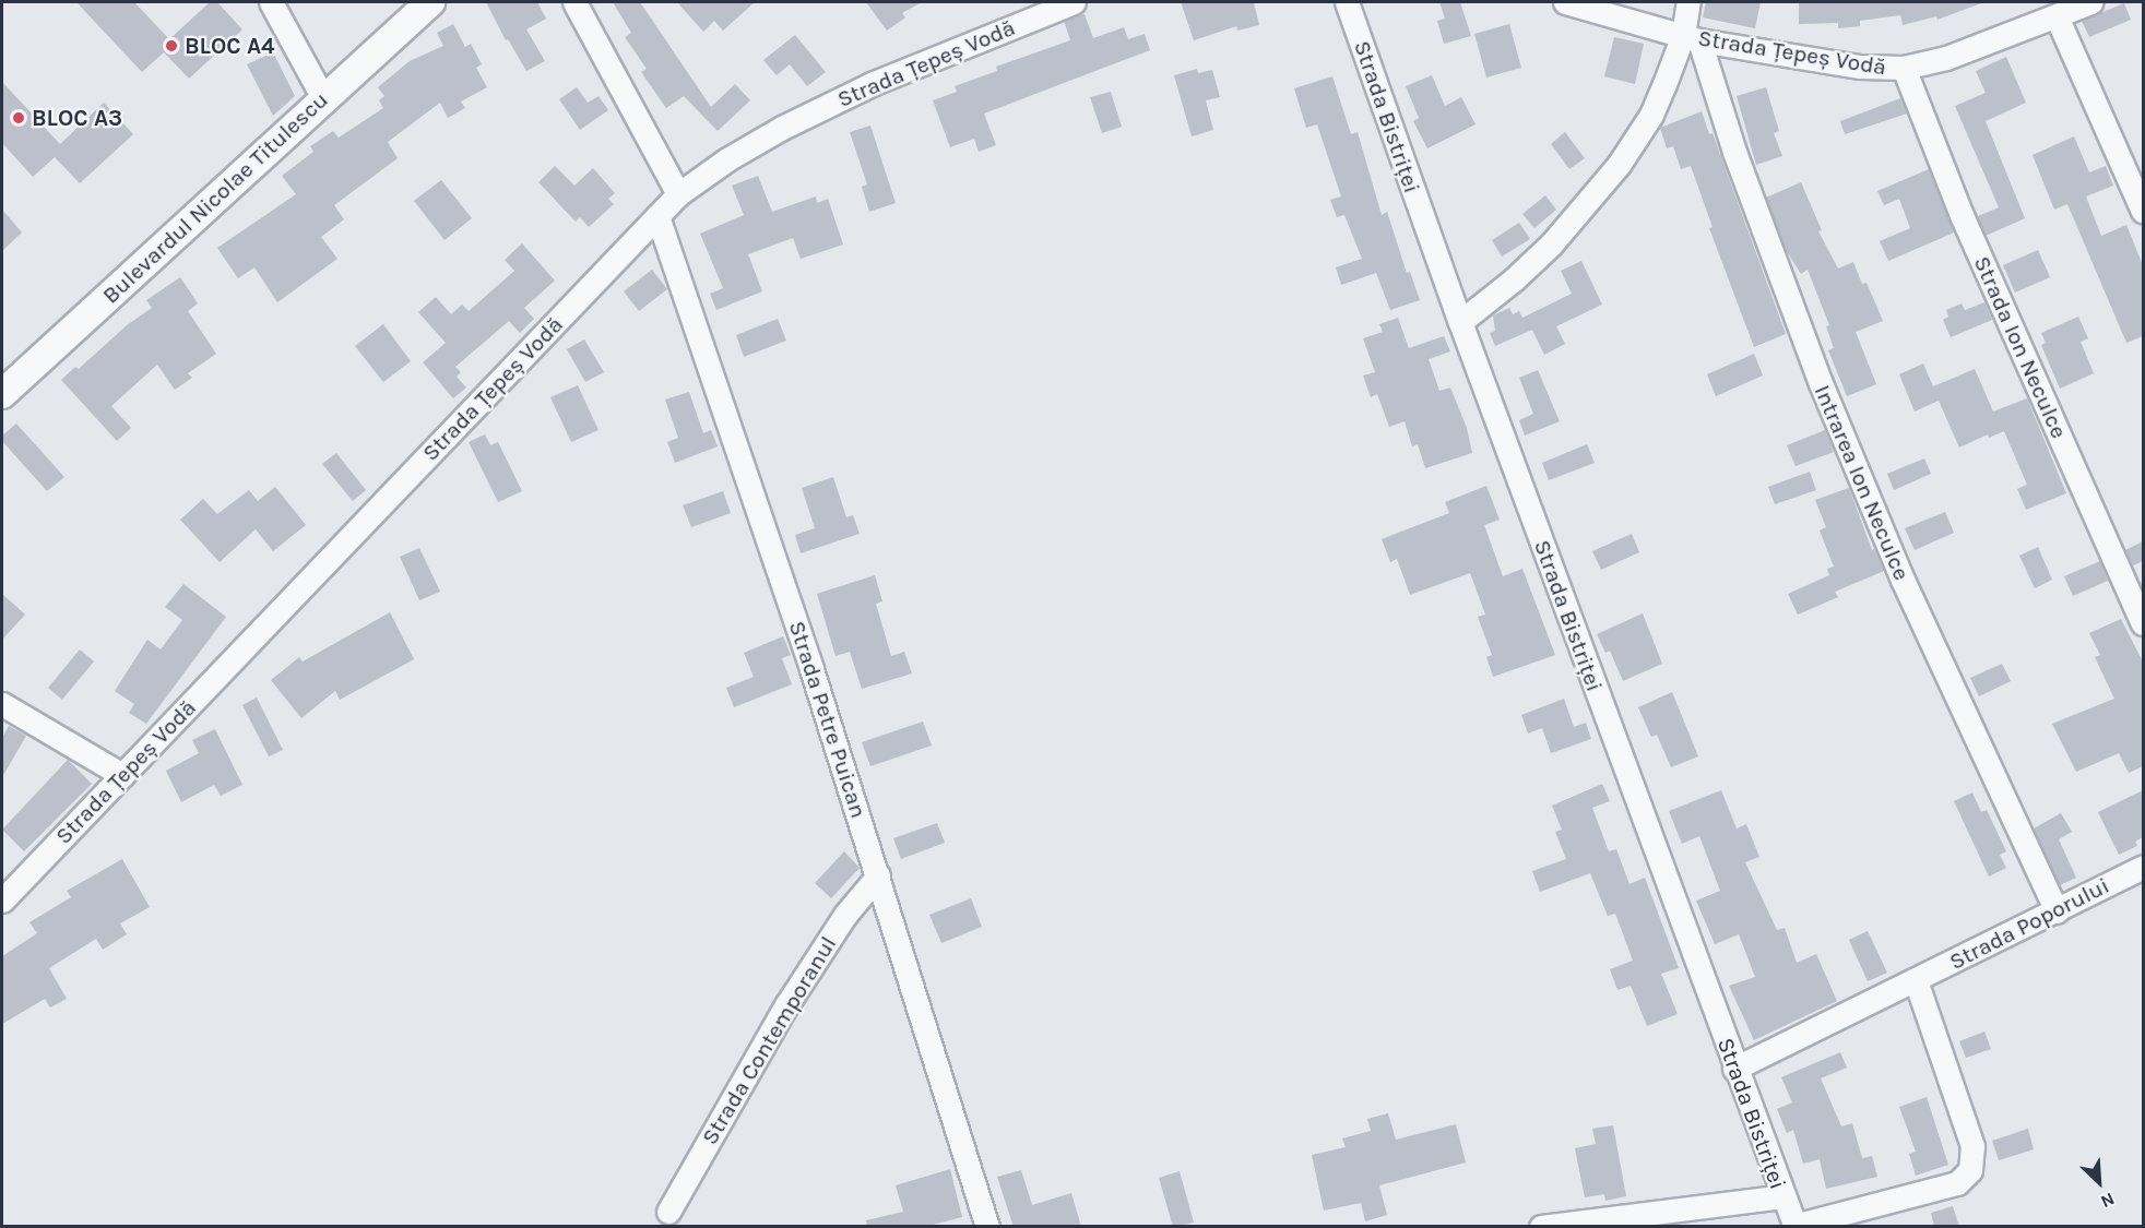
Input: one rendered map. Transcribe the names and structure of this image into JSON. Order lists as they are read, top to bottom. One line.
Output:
{"streets":{"street":["Strada Țepeș Vodă","Strada Bistriței","Bulevardul Nicolae Titulescu","Strada Ion Neculce","Intrarea Ion Neculce","Strada Petre Puican","Strada Poporului","Strada Contemporanul"]},"crossings":[["Strada Țepeș Vodă","Strada Ion Neculce"],["Strada Țepeș Vodă","Intrarea Ion Neculce"],["Strada Țepeș Vodă","Strada Petre Puican"],["Strada Bistriței","Strada Poporului"],["Intrarea Ion Neculce","Strada Poporului"],["Strada Petre Puican","Strada Contemporanul"]],"places":["BLOC A4","BLOC A3"],"north":"bottom right"}
